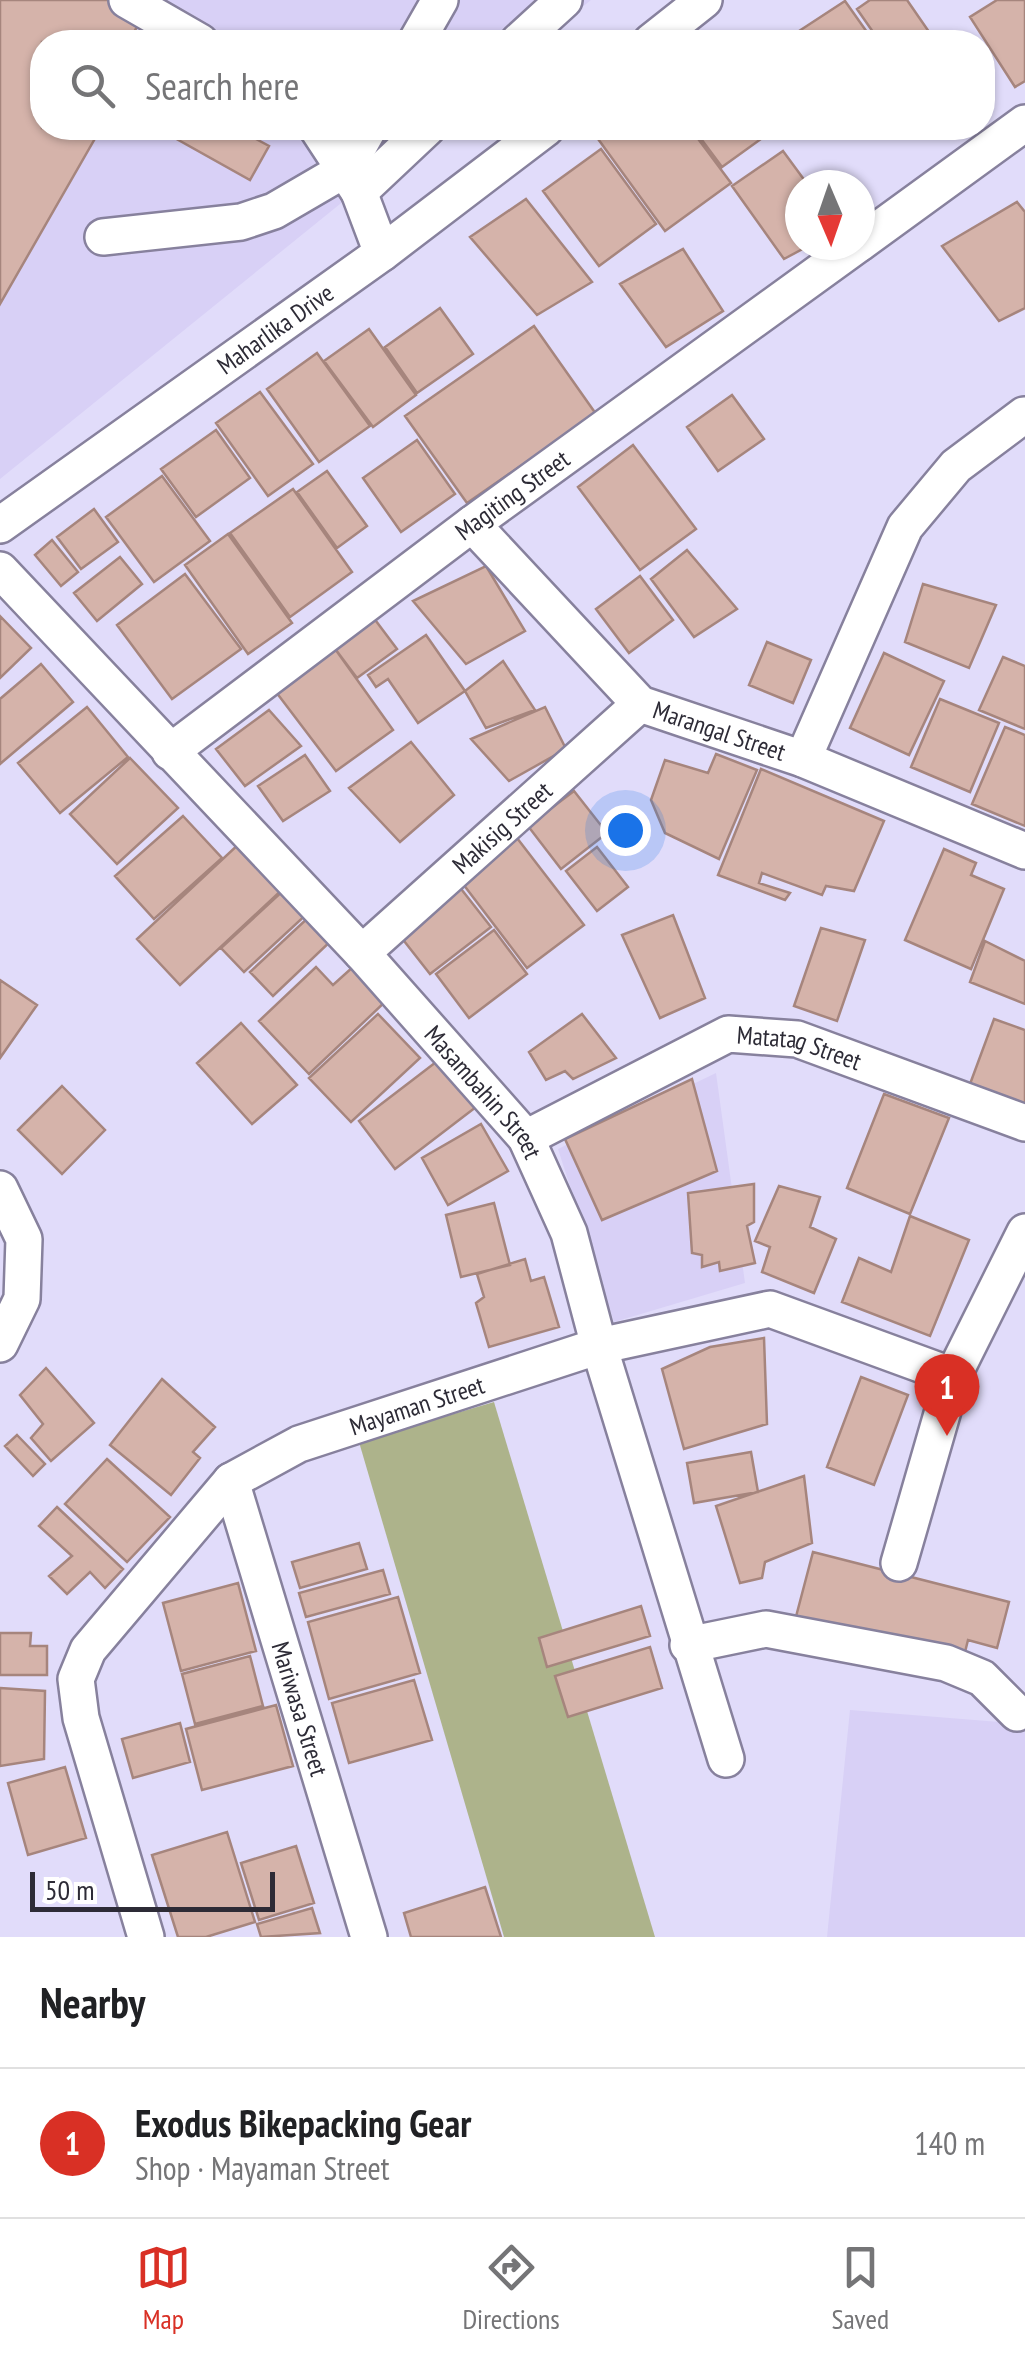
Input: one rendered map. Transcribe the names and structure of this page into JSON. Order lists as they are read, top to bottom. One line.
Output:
{"streets":{"street":["Maharlika Drive","Magiting Street","Marangal Street","Makisig Street","Matatag Street","Masambahin Street","Mayaman Street","Mariwasa Street"]},"crossings":[["Magiting Street","Marangal Street"],["Magiting Street","Masambahin Street"],["Marangal Street","Makisig Street"],["Makisig Street","Masambahin Street"],["Matatag Street","Masambahin Street"],["Masambahin Street","Mayaman Street"],["Mayaman Street","Mariwasa Street"]],"scale_bar":"50 m","north":"bottom","page":{"search":"Search here","pins":"1","scale":"50 m","heading":"Nearby","list":[{"mark":"1","name":"Exodus Bikepacking Gear","note":"Shop · Mayaman Street","value":"140 m"}],"nav":["Map","Directions","Saved"]}}
